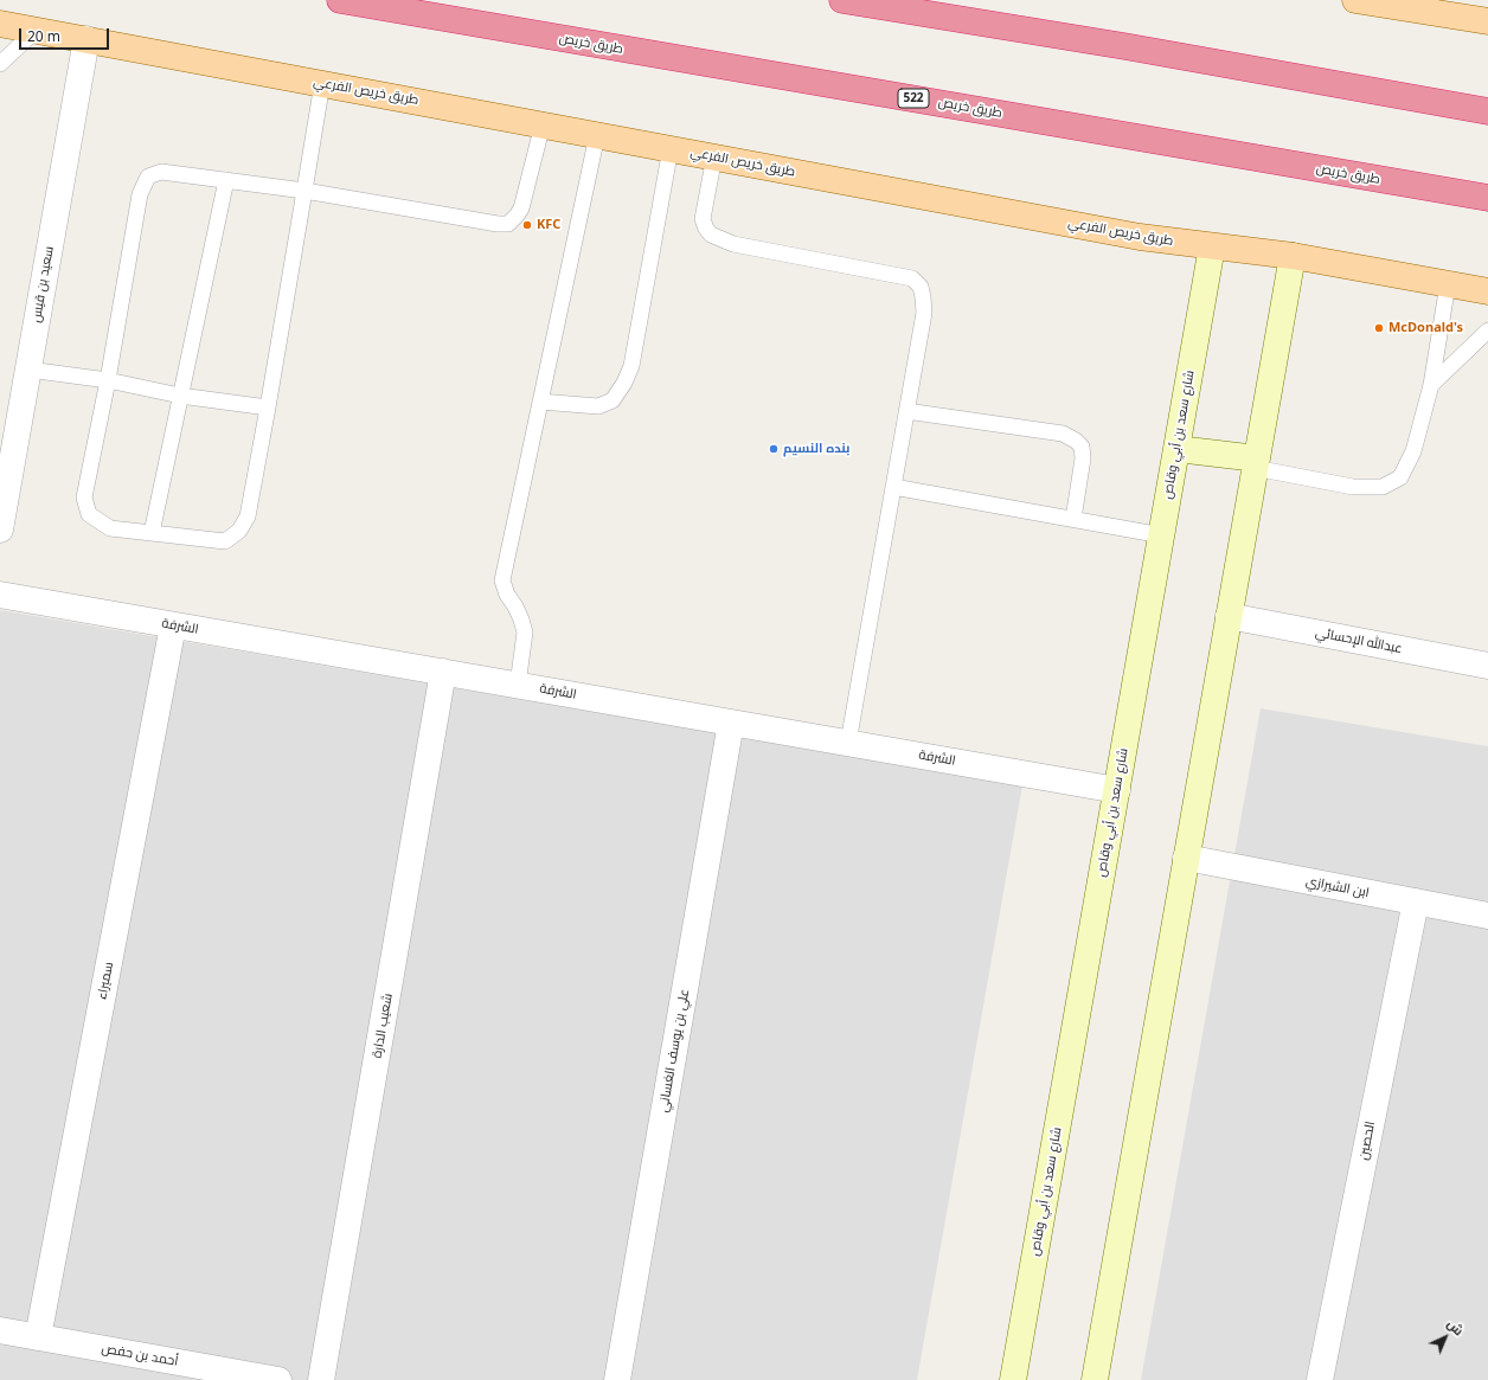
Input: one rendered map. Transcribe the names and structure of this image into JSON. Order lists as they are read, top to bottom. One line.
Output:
{"streets":{"highway":["طريق خريص","522"],"main road":["طريق خريص الفرعي","شارع سعد بن أبي وقاص"],"street":["سعيد بن قيس","الشرفة","عبدالله الإحسائي","ابن الشيرازي","سميراء","شعيب الدارة","علي بن يوسف الغساني","الحصين","أحمد بن حفص"]},"crossings":[["طريق خريص الفرعي","سعيد بن قيس"],["طريق خريص الفرعي","شارع سعد بن أبي وقاص"],["شارع سعد بن أبي وقاص","الشرفة"],["الشرفة","سميراء"],["الشرفة","شعيب الدارة"],["الشرفة","علي بن يوسف الغساني"],["ابن الشيرازي","الحصين"],["سميراء","أحمد بن حفص"]],"places":["KFC","McDonald's","بنده النسيم"],"scale_bar":"20 m","north":"top right"}
